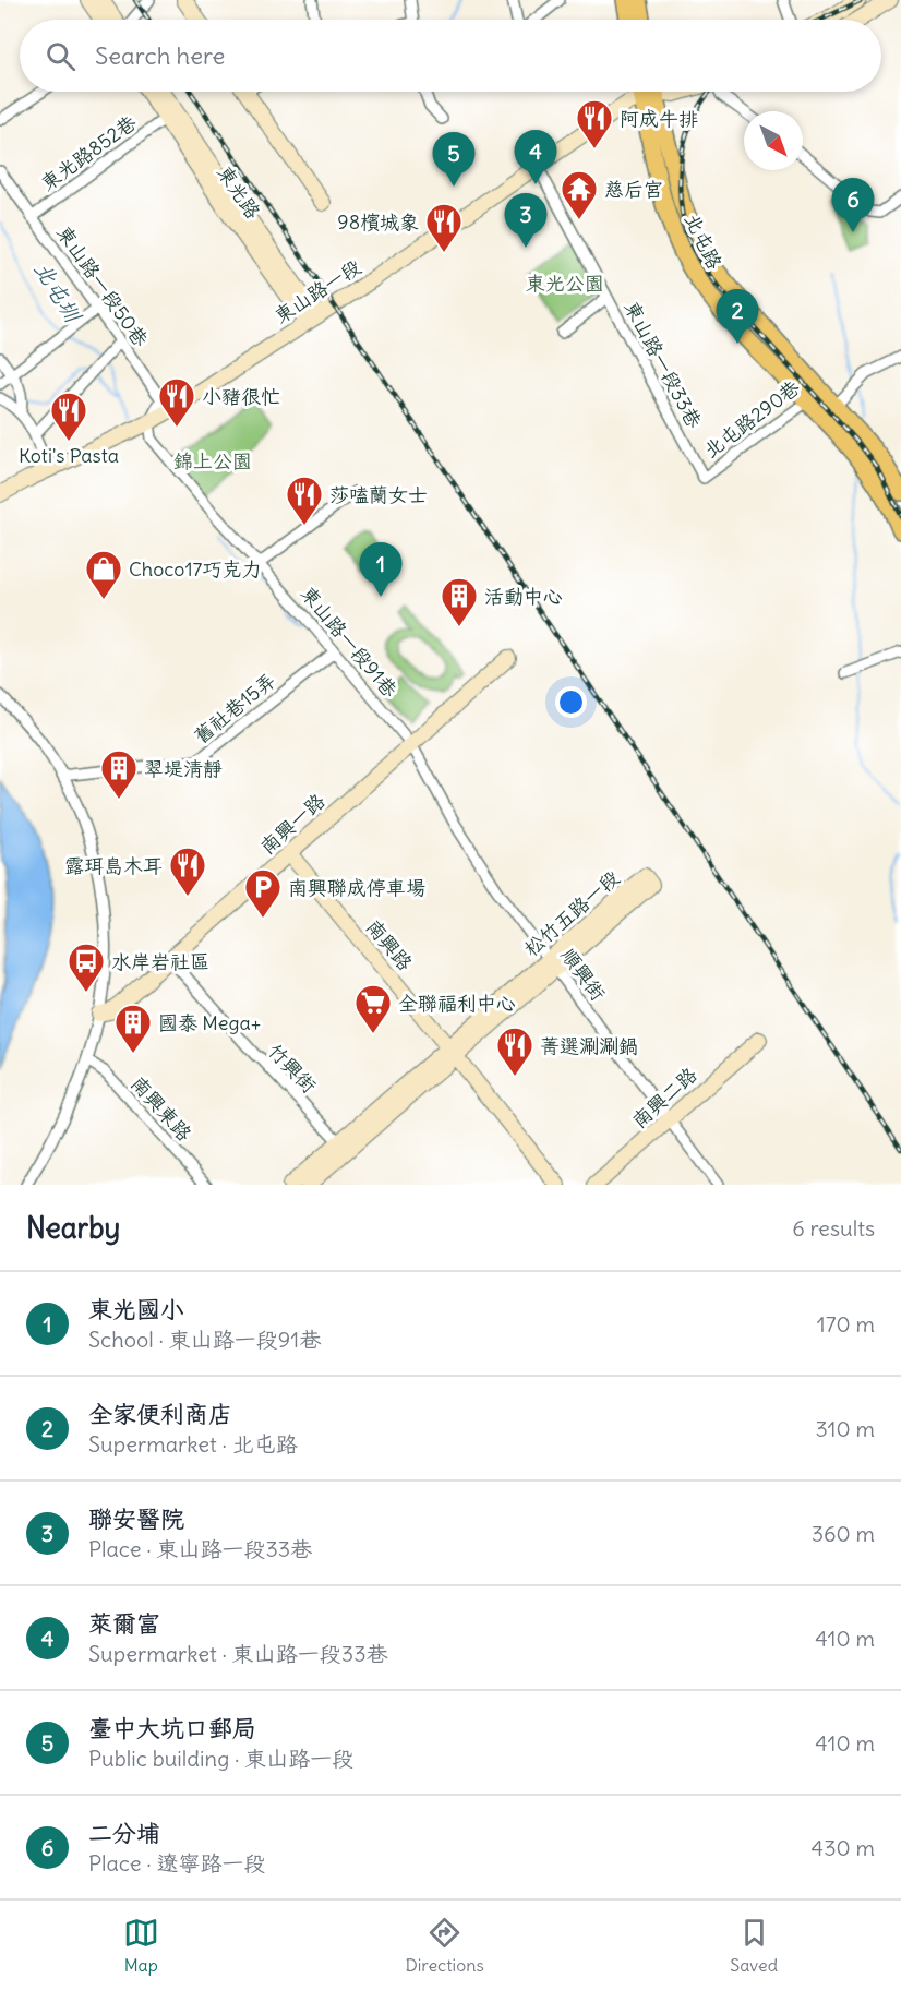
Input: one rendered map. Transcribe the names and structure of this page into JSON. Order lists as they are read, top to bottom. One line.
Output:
{"streets":{"main road":["北屯路"],"street":["東光路852巷","東光路","東山路一段50巷","東山路一段","東山路一段33巷","北屯路290巷","東山路一段91巷","舊社巷15弄","南興一路","松竹五路一段","南興路","順興街","竹興街","南興二路","南興東路"]},"crossings":[["東光路852巷","東光路"],["東光路852巷","東山路一段50巷"],["東光路","東山路一段"],["北屯路","北屯路290巷"],["東山路一段50巷","東山路一段"],["東山路一段50巷","東山路一段91巷"],["東山路一段","東山路一段33巷"],["東山路一段","東山路一段91巷"],["東山路一段33巷","北屯路290巷"],["東山路一段91巷","舊社巷15弄"],["東山路一段91巷","南興一路"],["東山路一段91巷","順興街"],["南興一路","南興路"],["南興一路","順興街"],["南興一路","竹興街"],["松竹五路一段","南興路"],["松竹五路一段","順興街"],["松竹五路一段","竹興街"],["順興街","南興二路"]],"water":["北屯圳"],"parks":["東光公園","錦上公園"],"places":{"restaurant":["阿成牛排","98檳城象","小豬很忙","Koti's Pasta","莎嗑蘭女士","露珥島木耳","菁選涮涮鍋"],"temple":["慈后宮"],"shop":["Choco17巧克力"],"building":["活動中心","翠堤清靜","國泰 Mega+"],"parking":["南興聯成停車場"],"bus stop":["水岸岩社區"],"supermarket":["全聯福利中心"]},"north":"bottom right","page":{"search":"Search here","pins":["4","5","6","3","2","1"],"heading":["Nearby","6 results"],"list":[{"mark":"1","name":"東光國小","note":"School · 東山路一段91巷","value":"170 m"},{"mark":"2","name":"全家便利商店","note":"Supermarket · 北屯路","value":"310 m"},{"mark":"3","name":"聯安醫院","note":"Place · 東山路一段33巷","value":"360 m"},{"mark":"4","name":"萊爾富","note":"Supermarket · 東山路一段33巷","value":"410 m"},{"mark":"5","name":"臺中大坑口郵局","note":"Public building · 東山路一段","value":"410 m"},{"mark":"6","name":"二分埔","note":"Place · 遼寧路一段","value":"430 m"}],"nav":["Map","Directions","Saved"]}}
